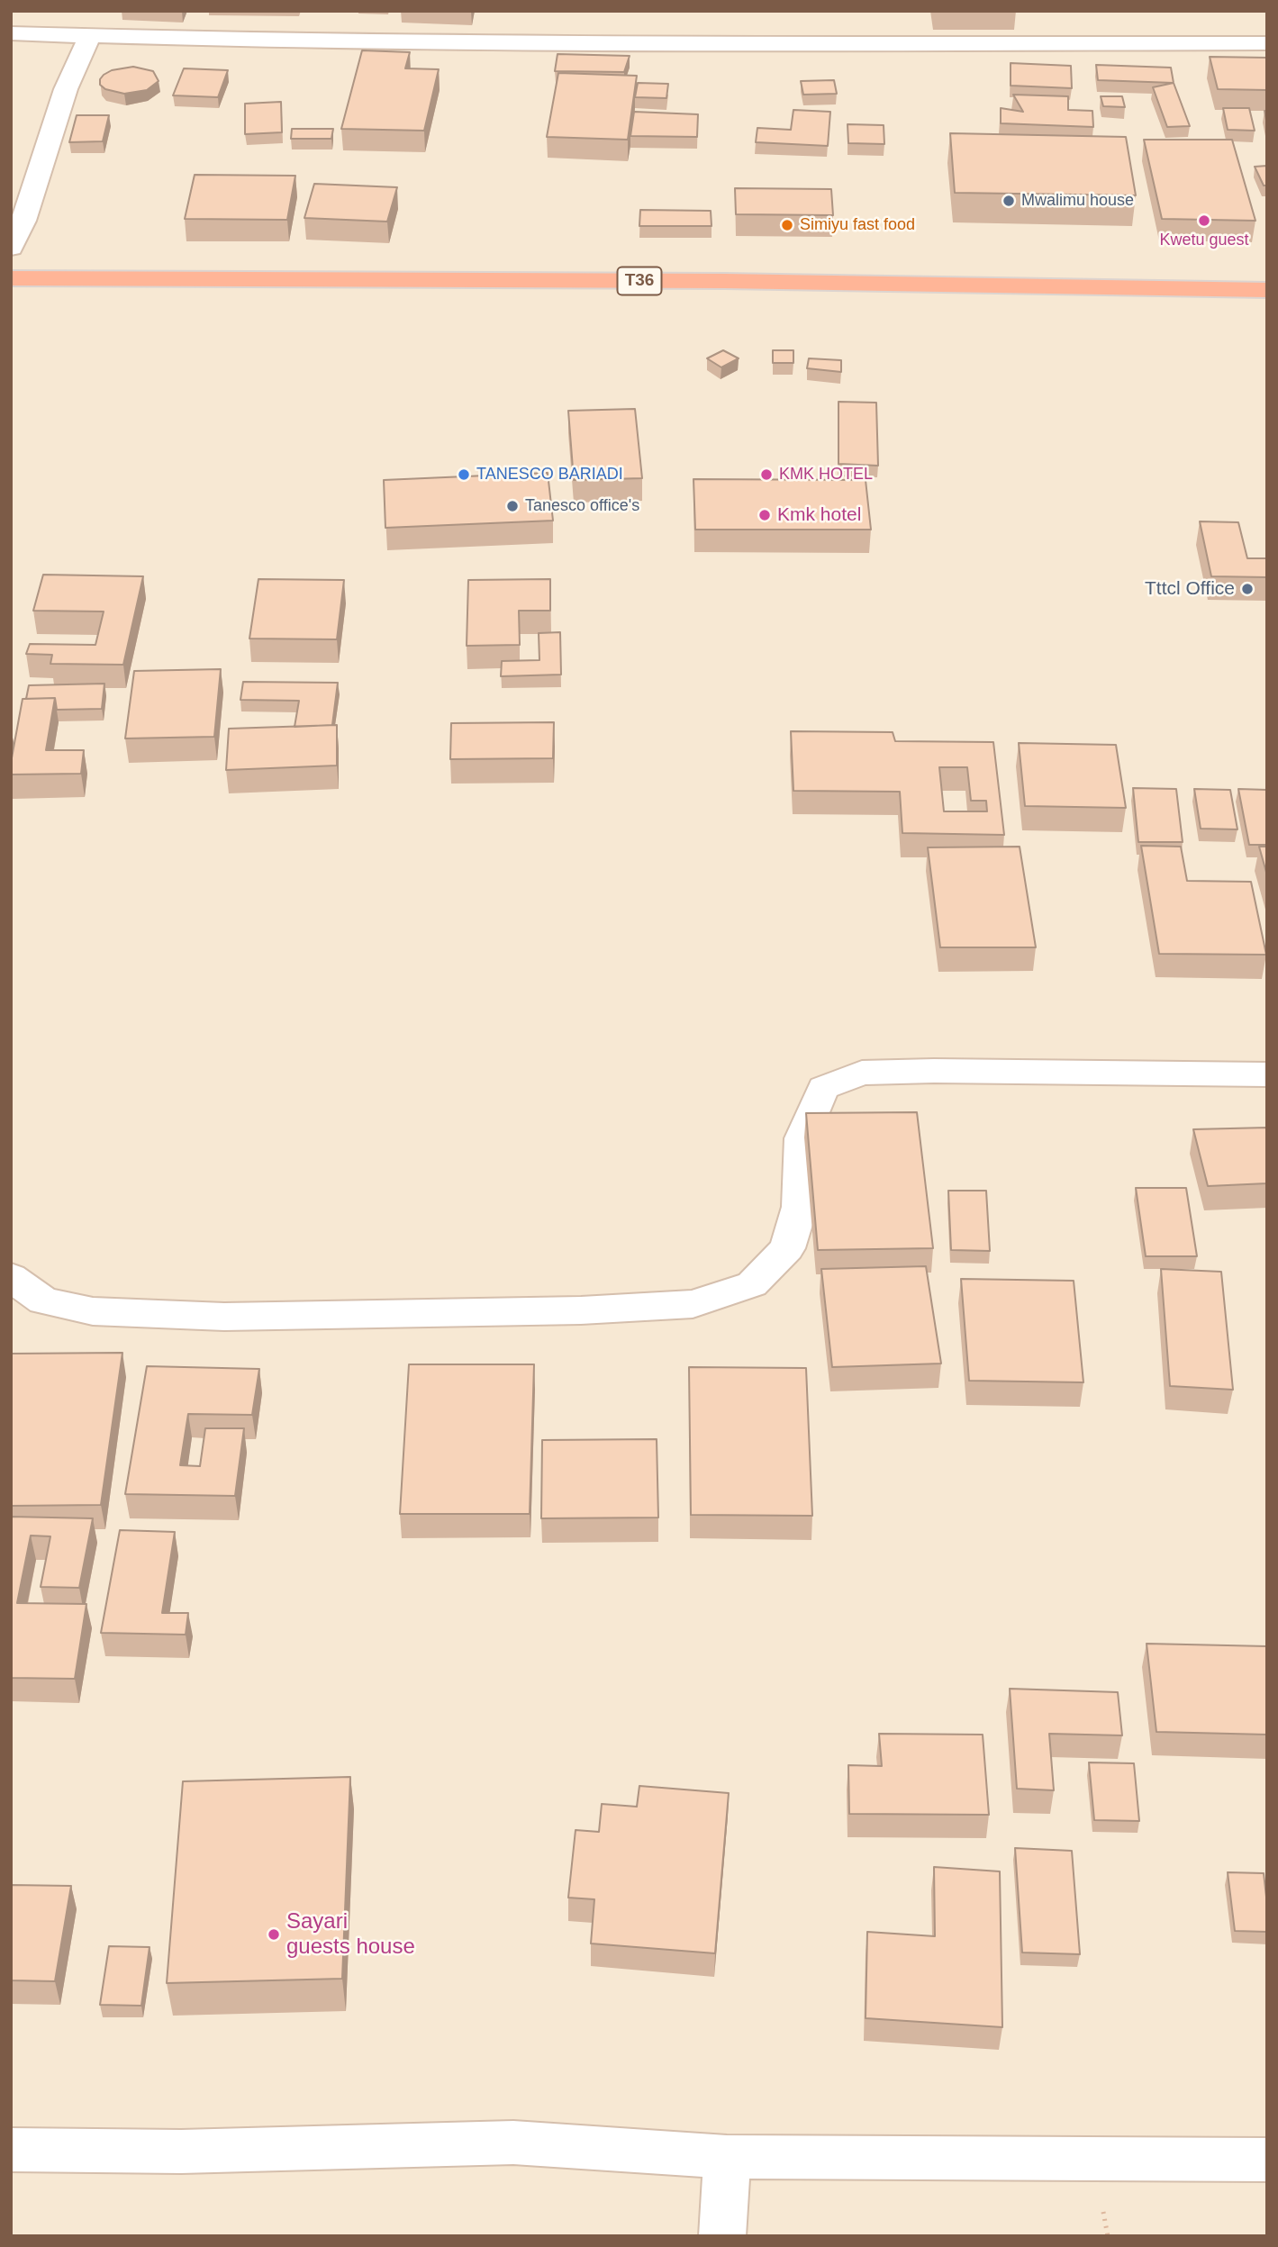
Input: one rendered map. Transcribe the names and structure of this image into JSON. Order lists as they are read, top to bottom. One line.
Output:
{"streets":{"highway":["T36"]},"places":["Mwalimu house","Kwetu guest","Simiyu fast food","TANESCO BARIADI","KMK HOTEL","Tanesco office's","Kmk hotel","Tttcl Office","Sayari guests house"]}
